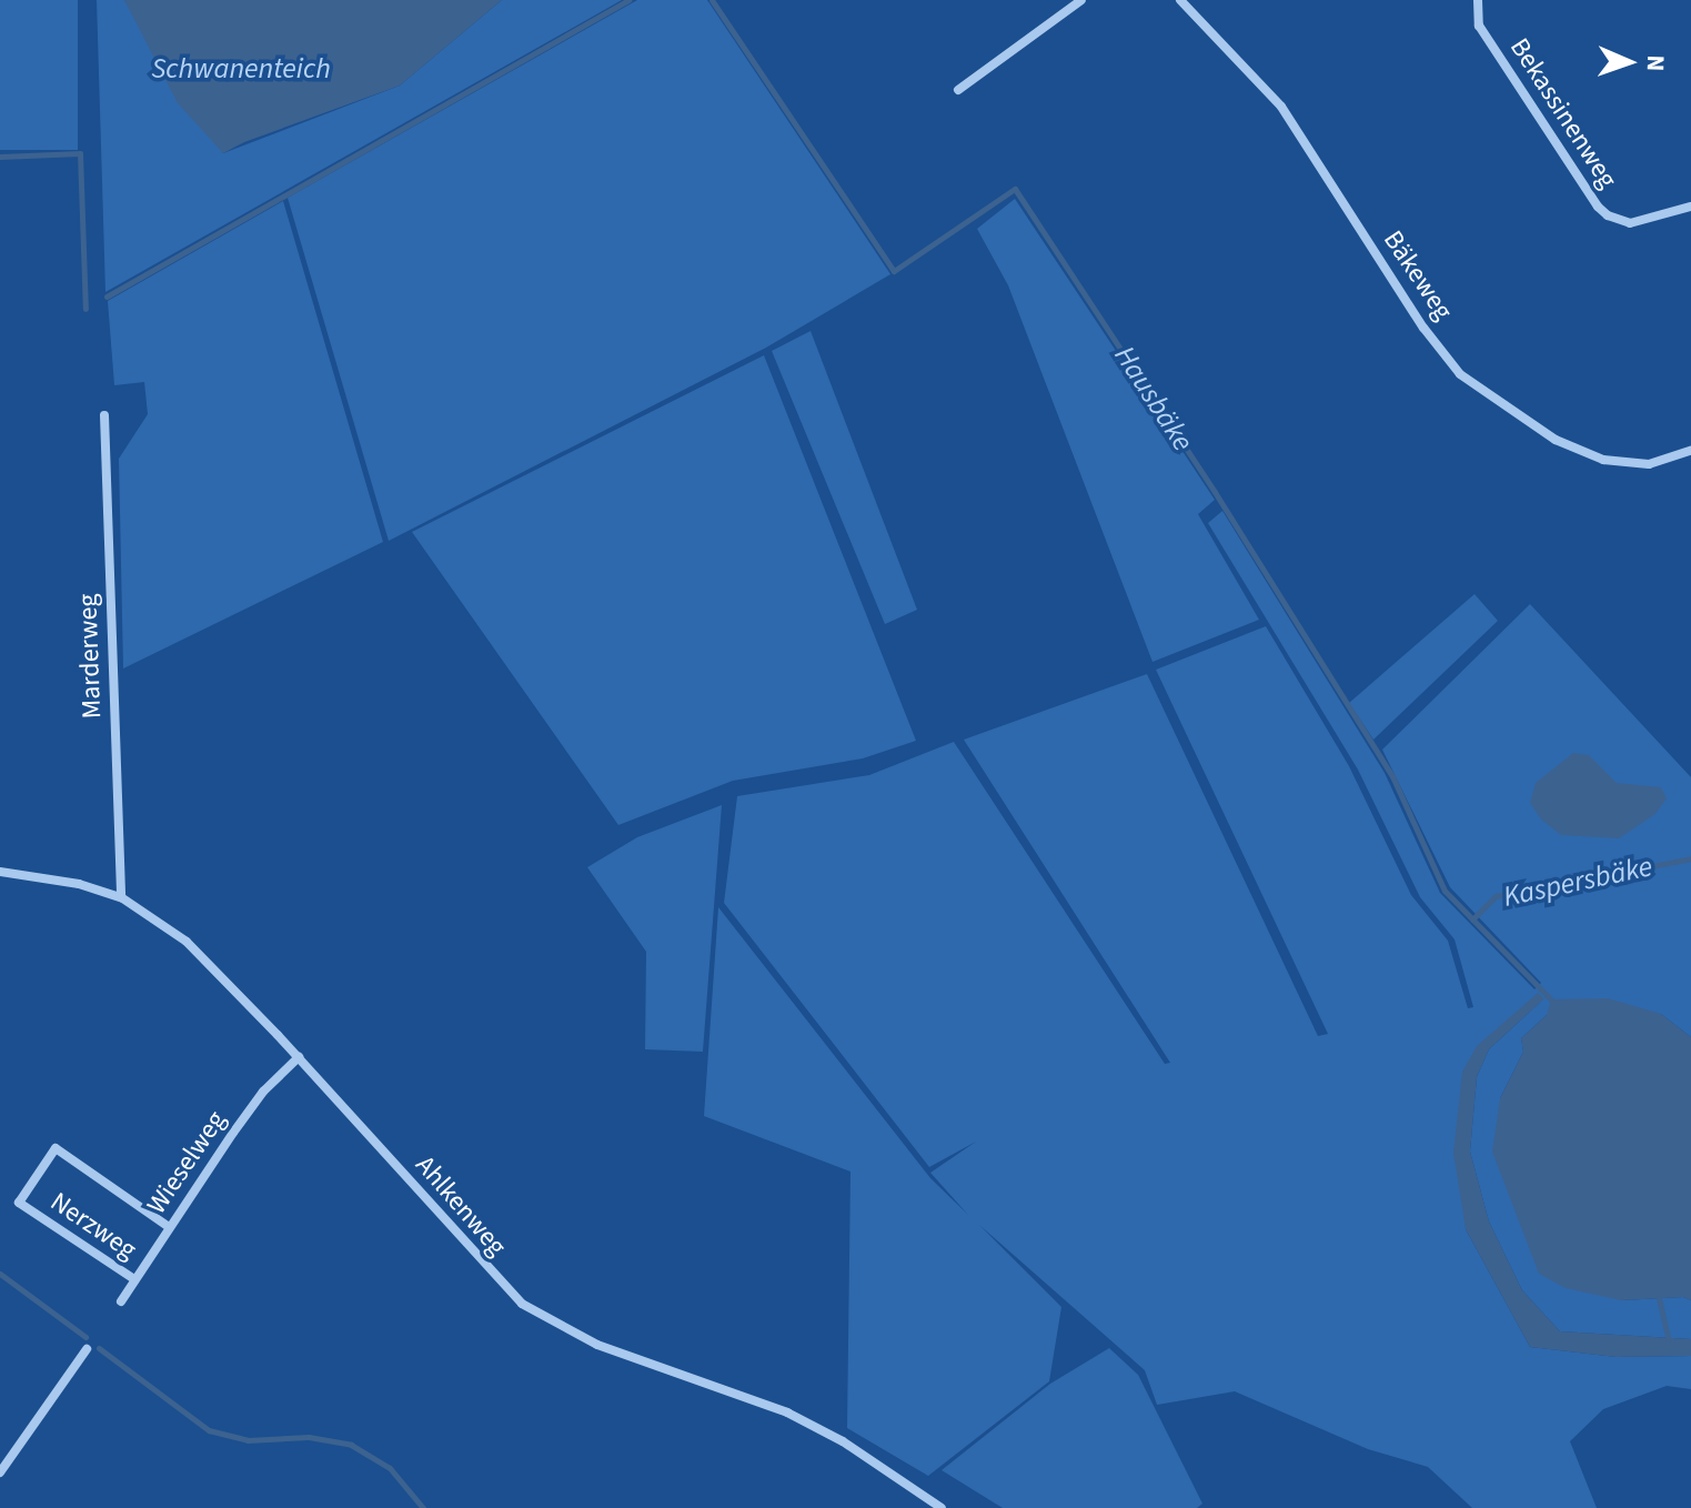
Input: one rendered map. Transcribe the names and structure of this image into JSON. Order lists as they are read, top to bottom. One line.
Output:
{"streets":{"street":["Bekassinenweg","Bäkeweg","Marderweg","Wieselweg","Ahlkenweg","Nerzweg"]},"crossings":[["Marderweg","Ahlkenweg"],["Wieselweg","Ahlkenweg"],["Wieselweg","Nerzweg"]],"water":["Schwanenteich","Hausbäke","Kaspersbäke"],"north":"right"}
